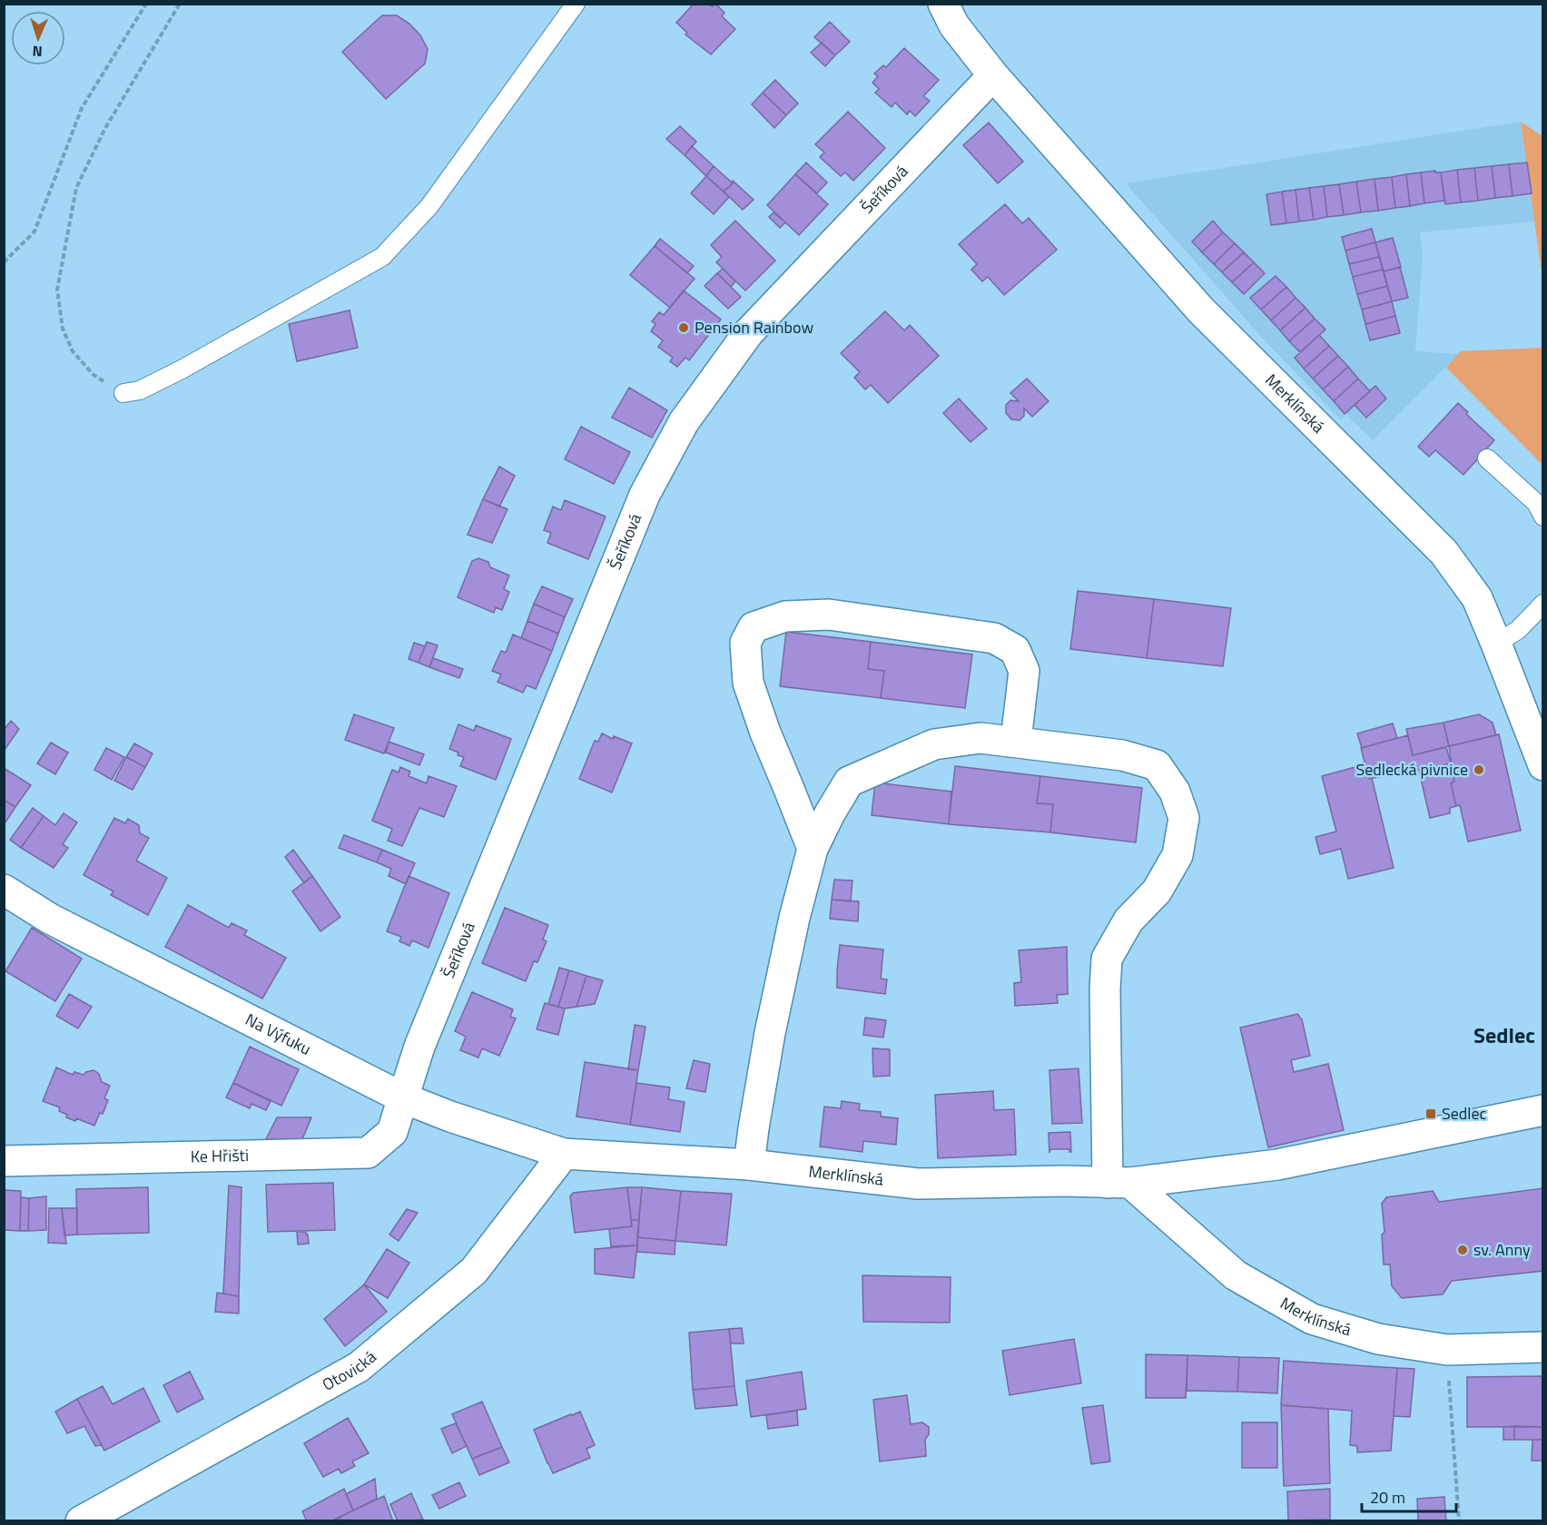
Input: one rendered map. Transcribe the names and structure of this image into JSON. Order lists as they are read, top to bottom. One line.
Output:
{"streets":{"street":["Šeříková","Merklínská","Na Výfuku","Ke Hřišti","Otovická"]},"crossings":[["Šeříková","Merklínská"],["Šeříková","Na Výfuku"],["Šeříková","Ke Hřišti"],["Merklínská","Na Výfuku"],["Merklínská","Otovická"],["Na Výfuku","Ke Hřišti"],["Na Výfuku","Otovická"]],"districts":["Sedlec"],"places":{"other":["Pension Rainbow","Sedlecká pivnice","sv. Anny"],"transit":["Sedlec"]},"scale_bar":"20 m","north":"bottom"}
